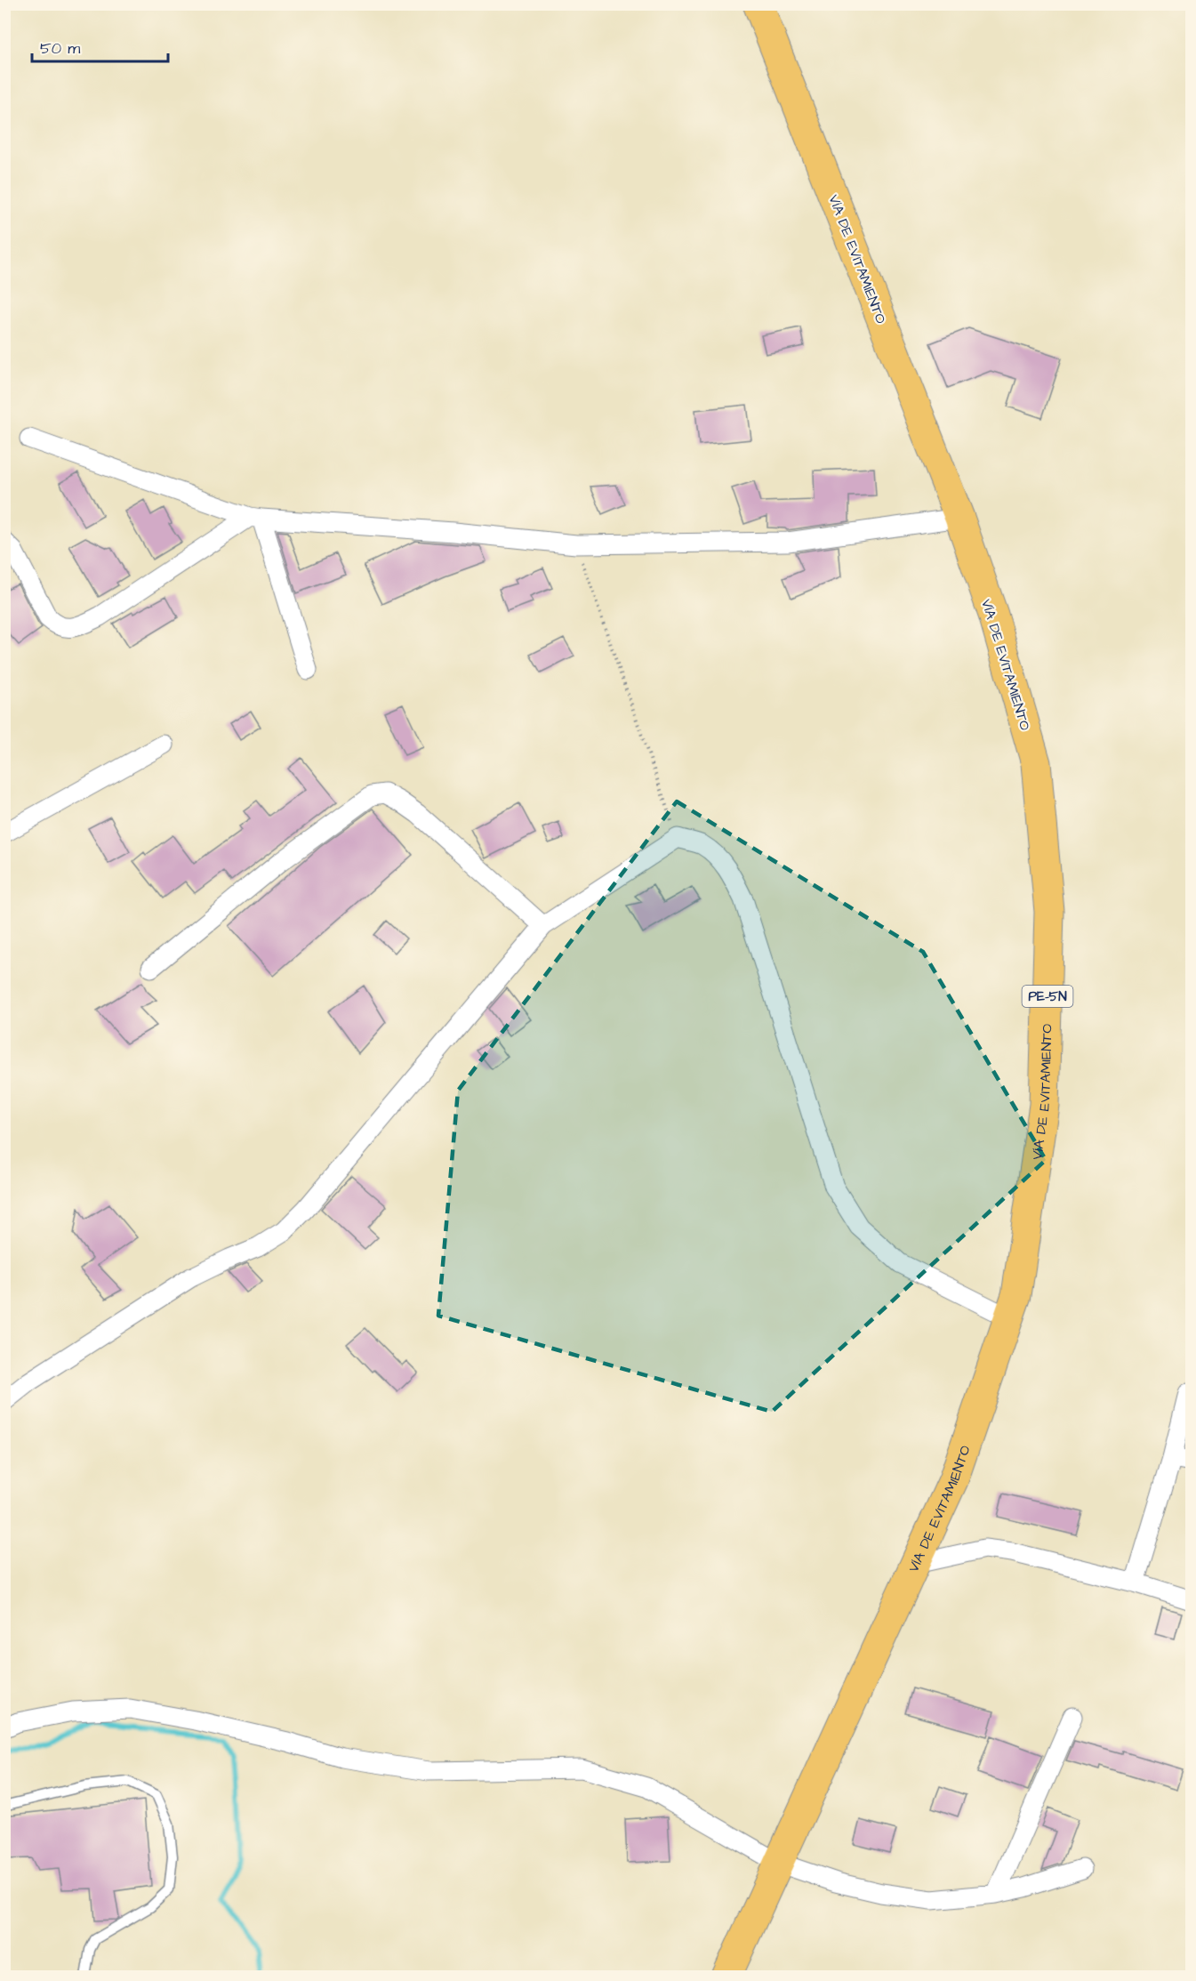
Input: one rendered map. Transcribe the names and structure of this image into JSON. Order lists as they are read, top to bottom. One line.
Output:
{"streets":{"highway":["VÍA DE EVITAMIENTO","PE-5N"]},"scale_bar":"50 m"}
